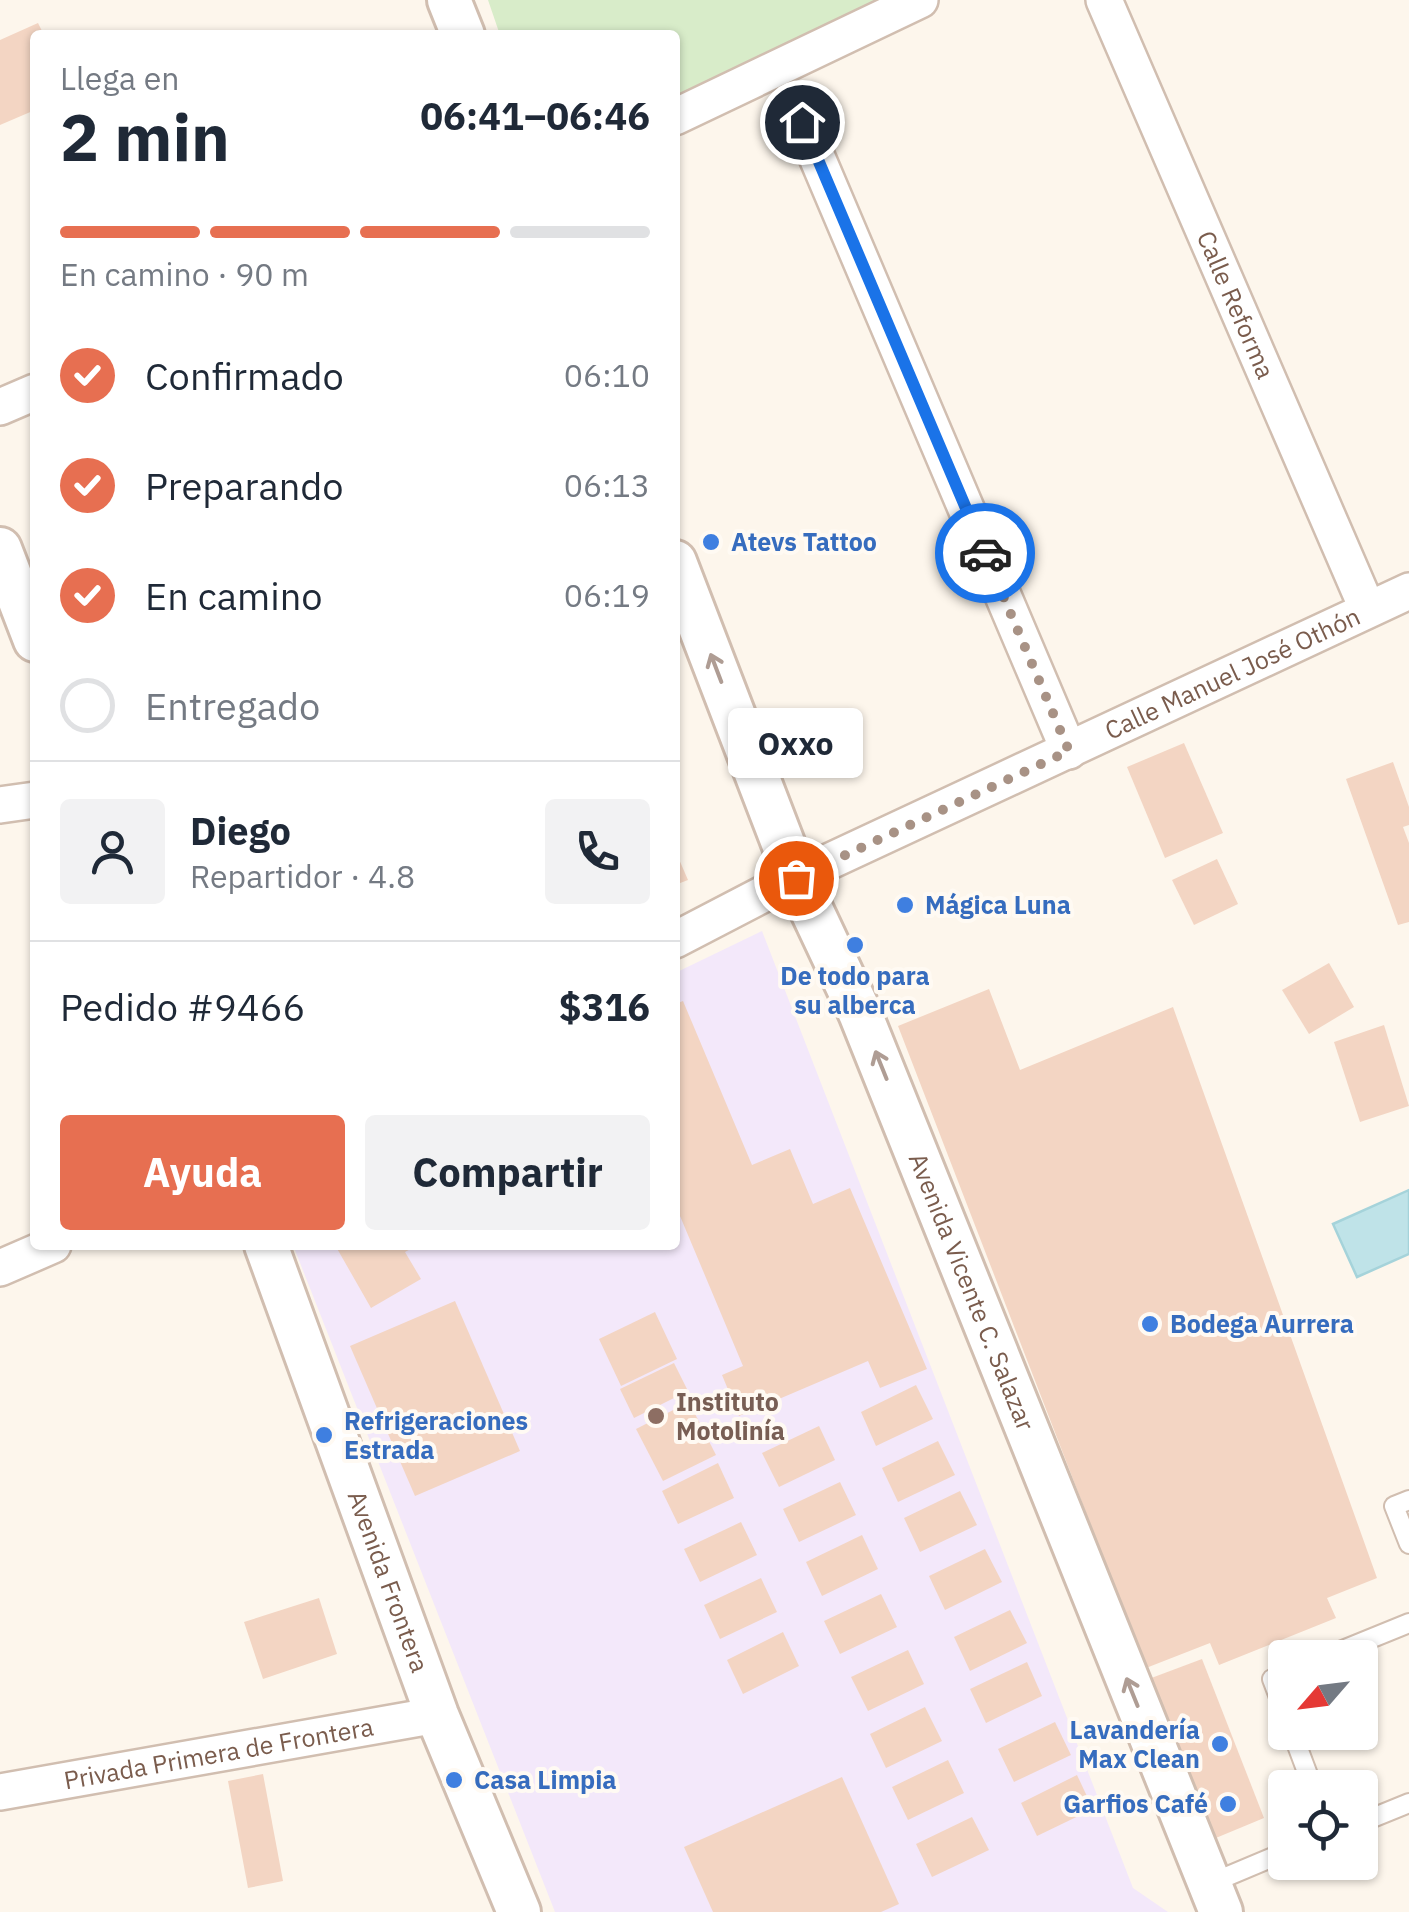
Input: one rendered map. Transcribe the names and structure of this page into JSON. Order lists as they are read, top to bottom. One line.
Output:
{"streets":{"street":["Calle Reforma","Calle Manuel José Othón","Avenida Vicente C. Salazar","Avenida Frontera","Privada Primera de Frontera"]},"crossings":[["Calle Reforma","Calle Manuel José Othón"],["Calle Manuel José Othón","Avenida Vicente C. Salazar"],["Avenida Frontera","Privada Primera de Frontera"]],"one_way":["Avenida Vicente C. Salazar"],"places":["Atevs Tattoo","Oxxo","Mágica Luna","De todo para su alberca","Bodega Aurrera","Instituto Motolinía","Refrigeraciones Estrada","Lavandería Max Clean","Casa Limpia","Garfios Café"],"north":"bottom left","page":{"heading":["2 min","Llega en","06:41–06:46"],"panel":["Diego","Repartidor · 4.8","Pedido #9466","$316"],"bar":"En camino · 90 m","list":[["Confirmado","06:10"],["Preparando","06:13"],["En camino","06:19"],"Entregado"],"bubble":"Oxxo","buttons":["Ayuda","Compartir"]}}
